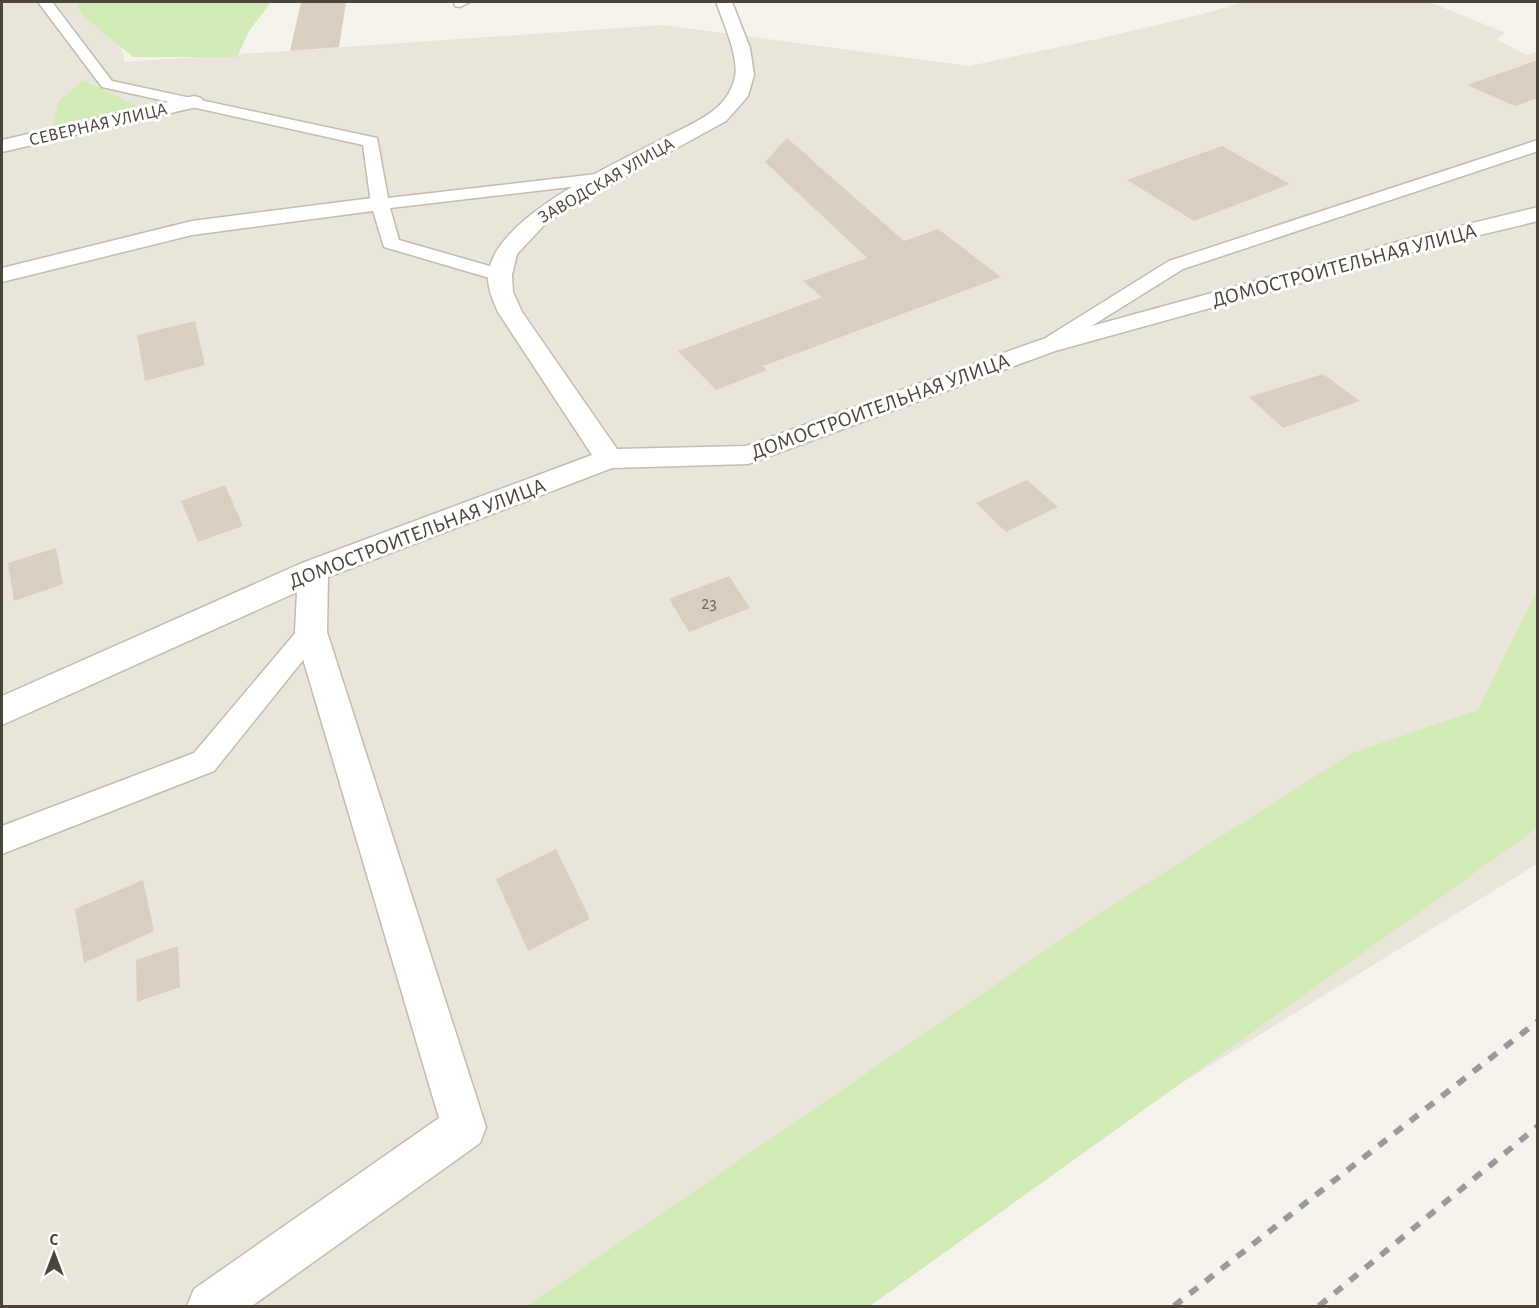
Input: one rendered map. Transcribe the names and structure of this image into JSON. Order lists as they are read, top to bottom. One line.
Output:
{"streets":{"street":["СЕВЕРНАЯ УЛИЦА","ЗАВОДСКАЯ УЛИЦА","ДОМОСТРОИТЕЛЬНАЯ УЛИЦА"]},"house_numbers":["23"],"north":"top"}
